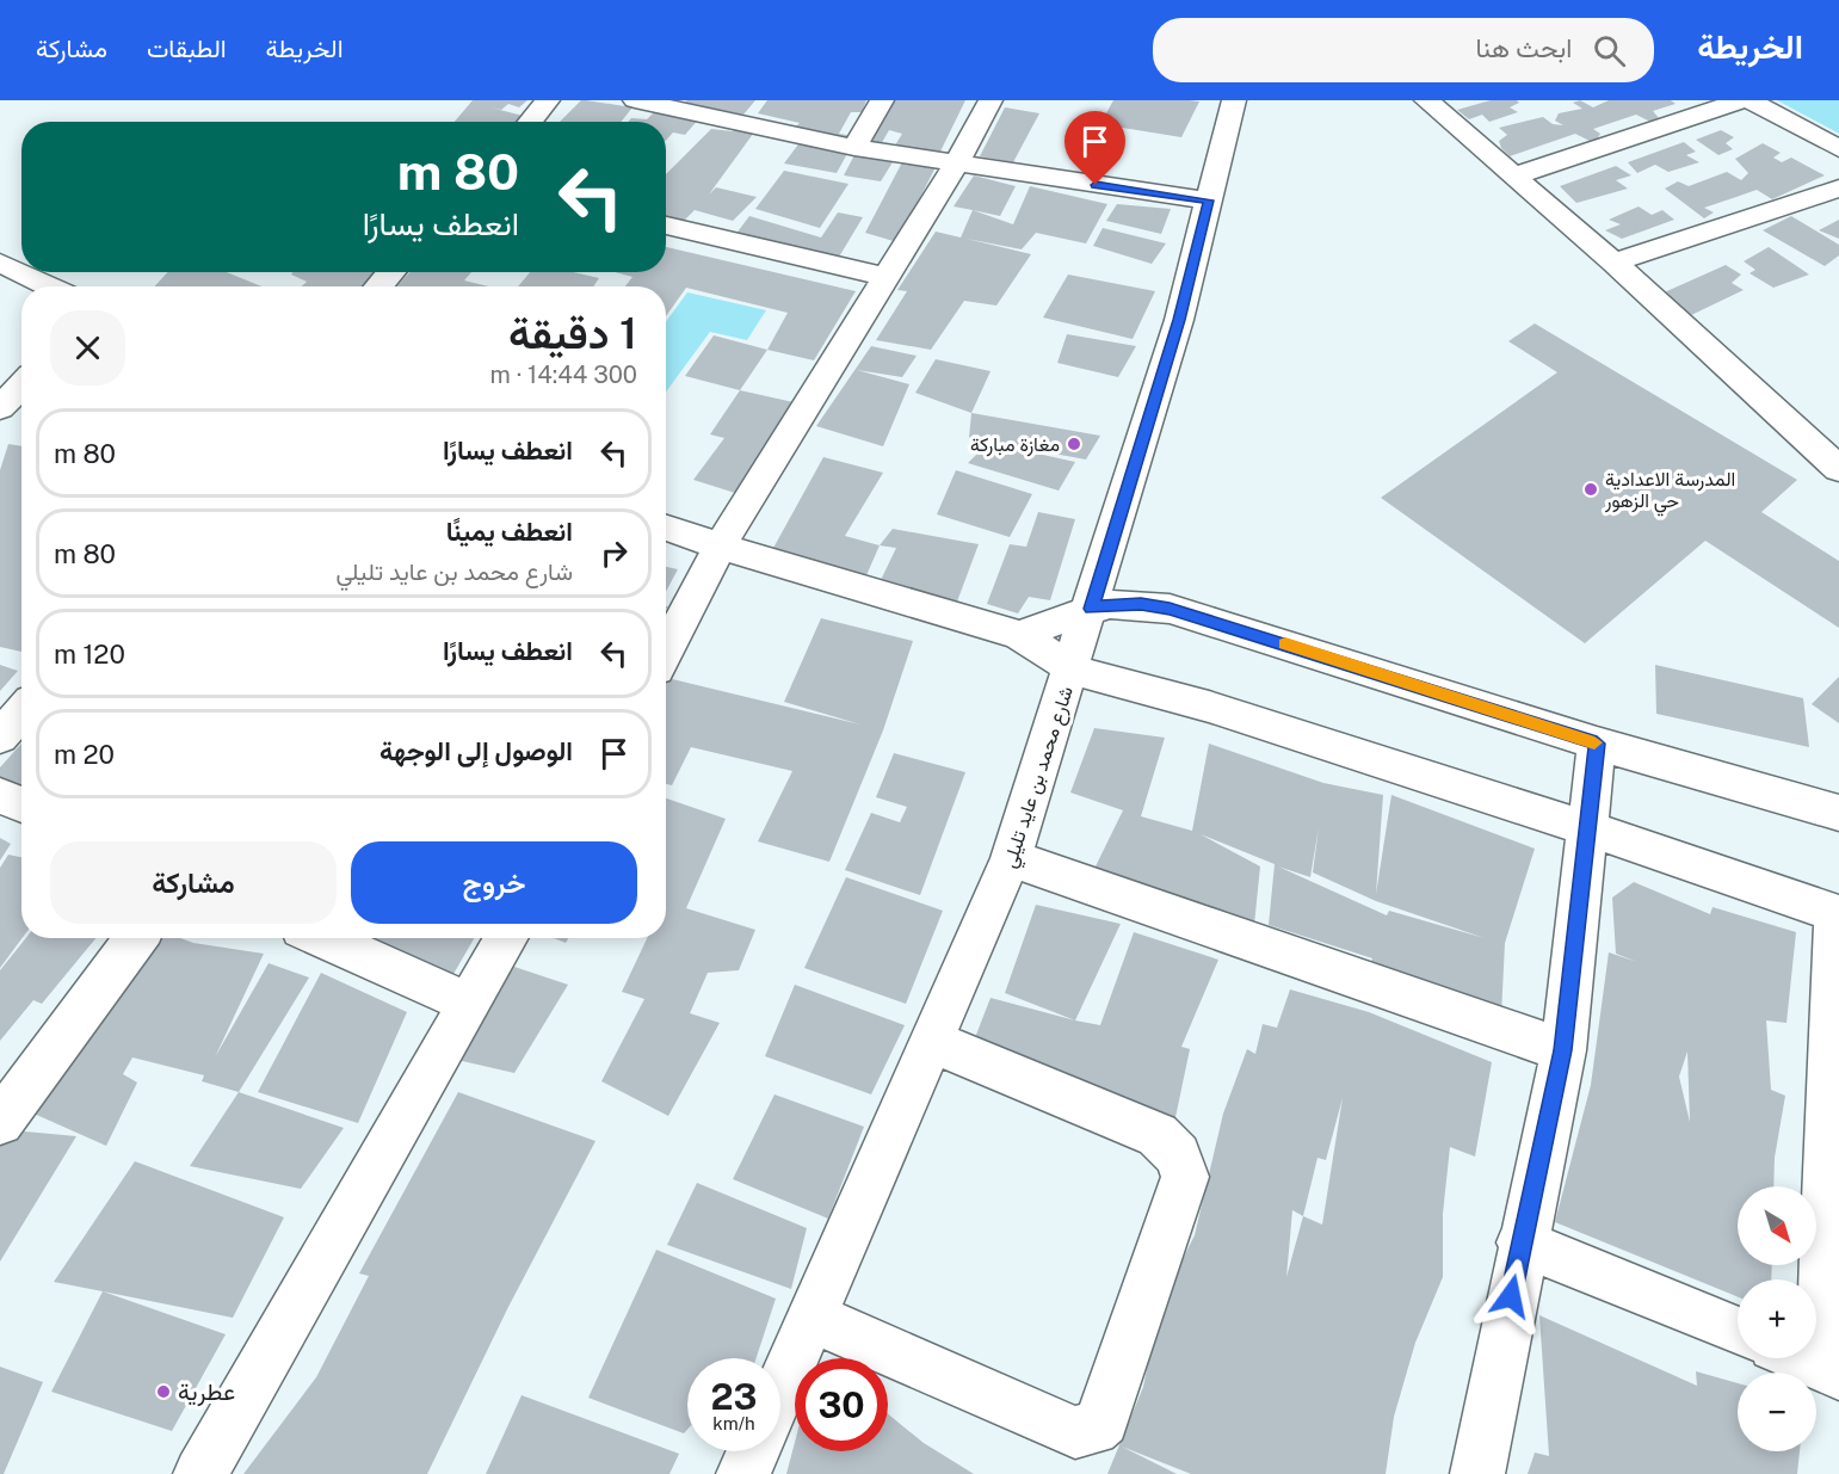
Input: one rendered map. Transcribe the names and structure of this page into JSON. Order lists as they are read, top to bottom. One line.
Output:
{"streets":{"street":["شارع محمد بن عايد تليلي"]},"places":["مغازة مباركة","المدرسة الاعدادية حي الزهور","عطرية"],"north":"bottom right","page":{"header":"الخريطة","search":"ابحث هنا","nav":["الخريطة","الطبقات","مشاركة"],"turn":["80 m","انعطف يسارًا"],"heading":["1 دقيقة","300 m · 14:44"],"list":[{"name":"انعطف يسارًا","value":"80 m"},{"name":"انعطف يمينًا","note":"شارع محمد بن عايد تليلي","value":"80 m"},{"name":"انعطف يسارًا","value":"120 m"},{"name":"الوصول إلى الوجهة","value":"20 m"}],"buttons":["خروج","مشاركة"],"map_buttons":["+","−"],"speed":"23 km/h","limit":"30"}}
